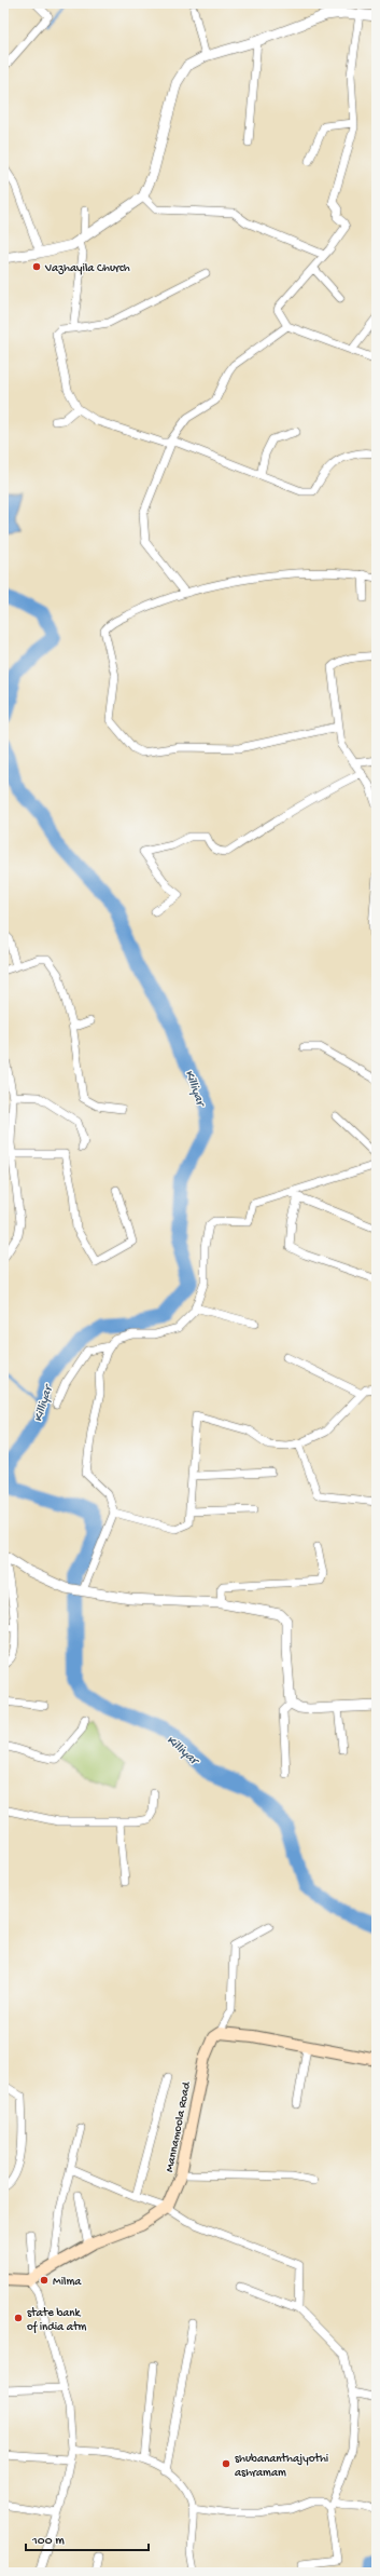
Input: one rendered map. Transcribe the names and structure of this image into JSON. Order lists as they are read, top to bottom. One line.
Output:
{"streets":{"main road":["Mannamoola Road"]},"water":["Killiyar"],"places":["Vazhayila Church","Milma","state bank of india atm","shubananthajyothi ashramam"],"scale_bar":"100 m"}
